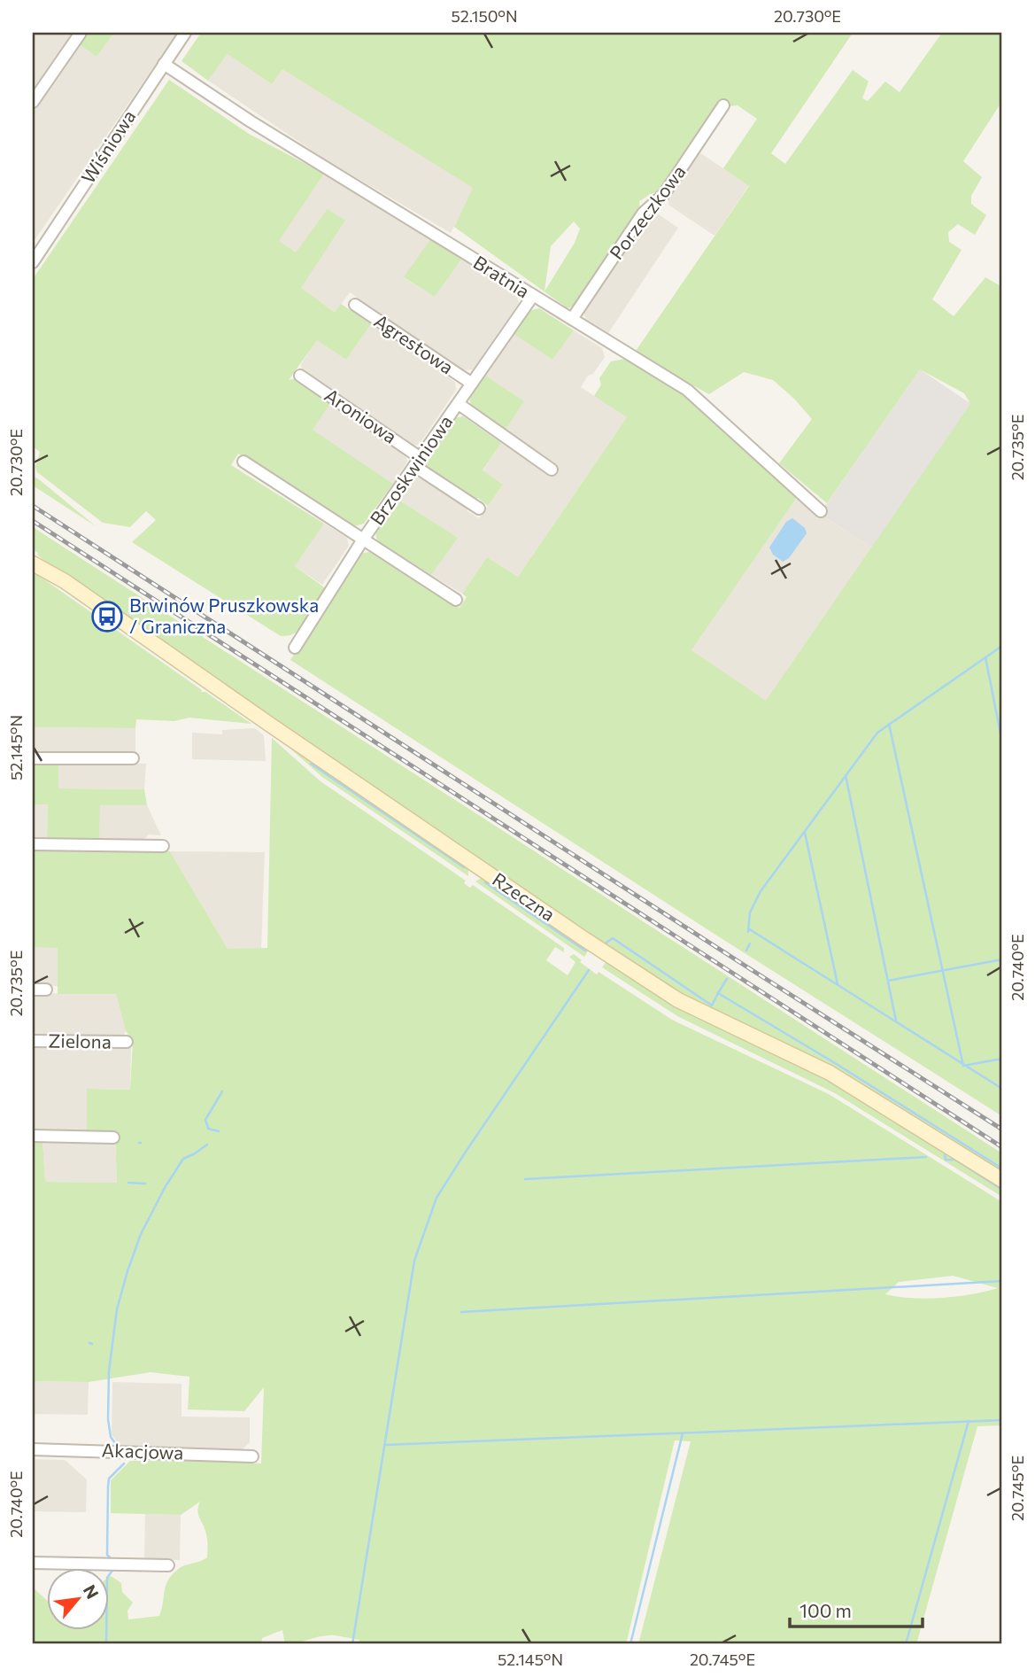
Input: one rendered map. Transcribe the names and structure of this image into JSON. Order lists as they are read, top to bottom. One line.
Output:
{"streets":{"street":["Wiśniowa","Porzeczkowa","Bratnia","Agrestowa","Aroniowa","Brzoskwiniowa","Rzeczna","Zielona","Akacjowa"]},"crossings":[["Wiśniowa","Bratnia"],["Porzeczkowa","Bratnia"],["Bratnia","Brzoskwiniowa"],["Agrestowa","Brzoskwiniowa"],["Aroniowa","Brzoskwiniowa"]],"places":{"bus stop":["Brwinów Pruszkowska / Graniczna"]},"scale_bar":"100 m","north":"top right","coordinates":["52.150°N","20.730°E","20.735°E","52.145°N","20.740°E","20.745°E"]}
